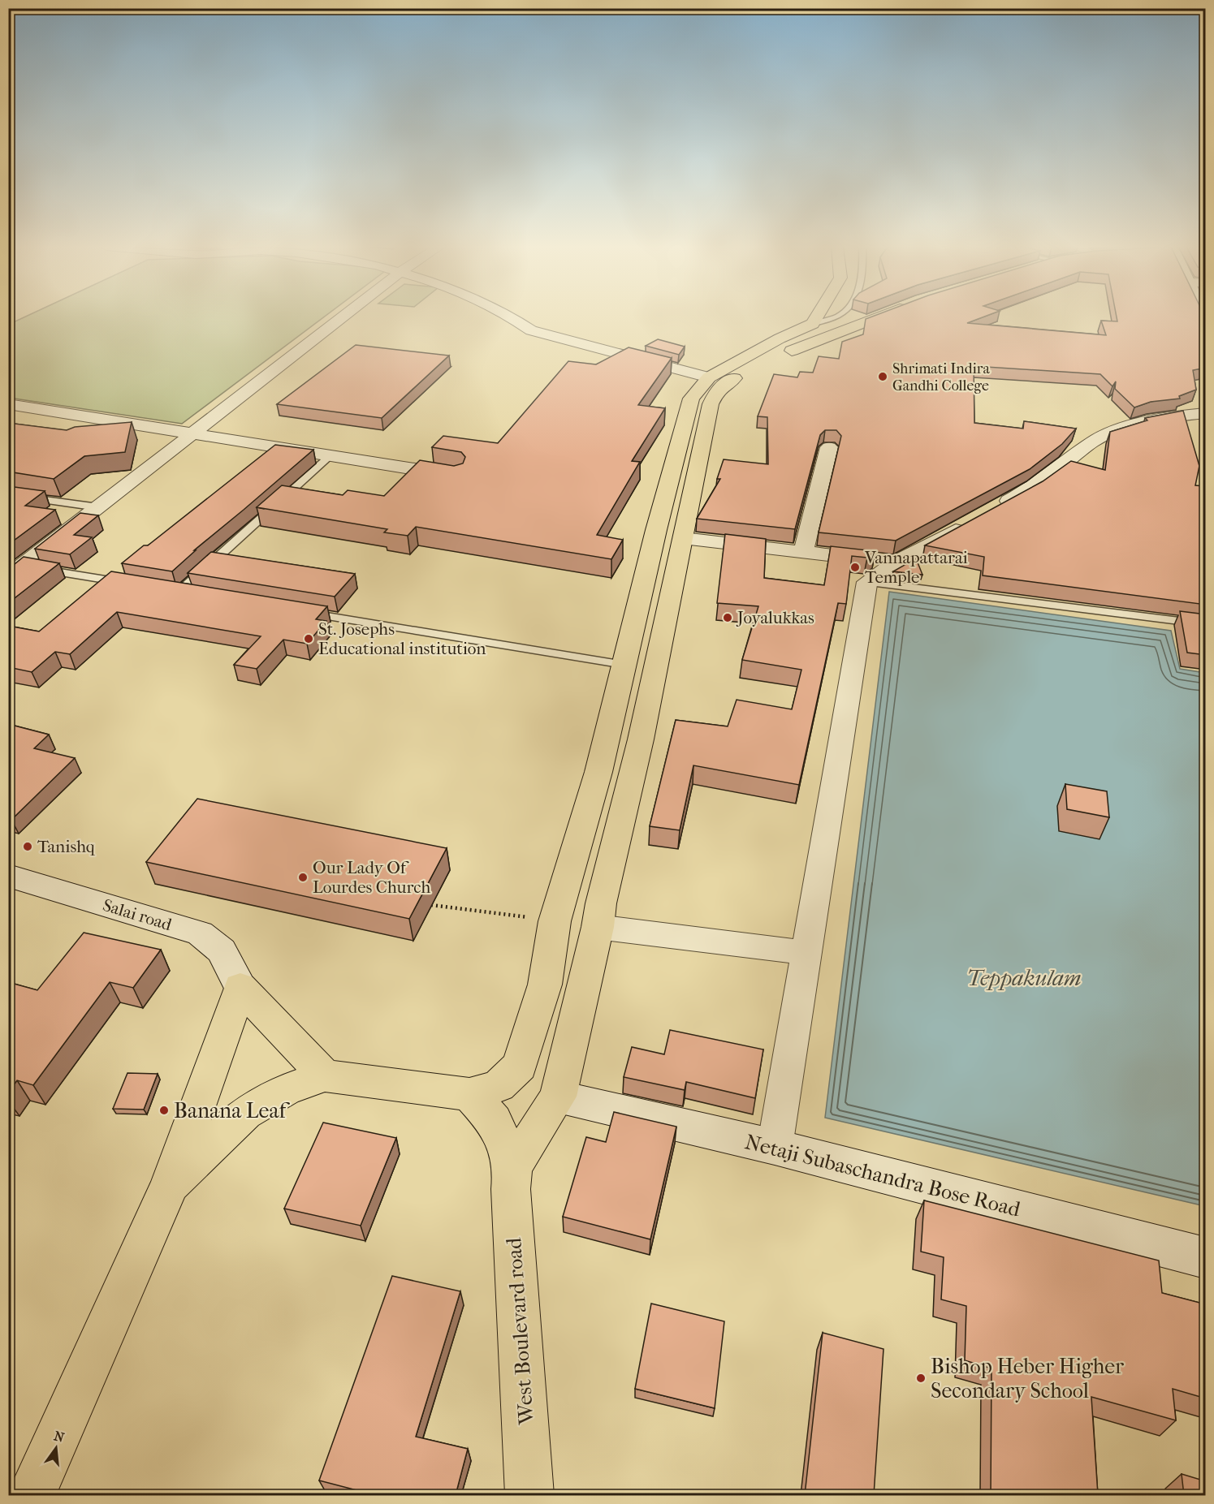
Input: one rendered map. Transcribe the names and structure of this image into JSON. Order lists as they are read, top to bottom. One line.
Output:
{"streets":{"main road":["Salai road","Netaji Subaschandra Bose Road","West Boulevard road"]},"water":["Teppakulam"],"places":["Shrimati Indira Gandhi College","Vannapattarai Temple","Joyalukkas","St. Josephs Educational institution","Tanishq","Our Lady Of Lourdes Church","Banana Leaf","Bishop Heber Higher Secondary School"],"north":"top"}
